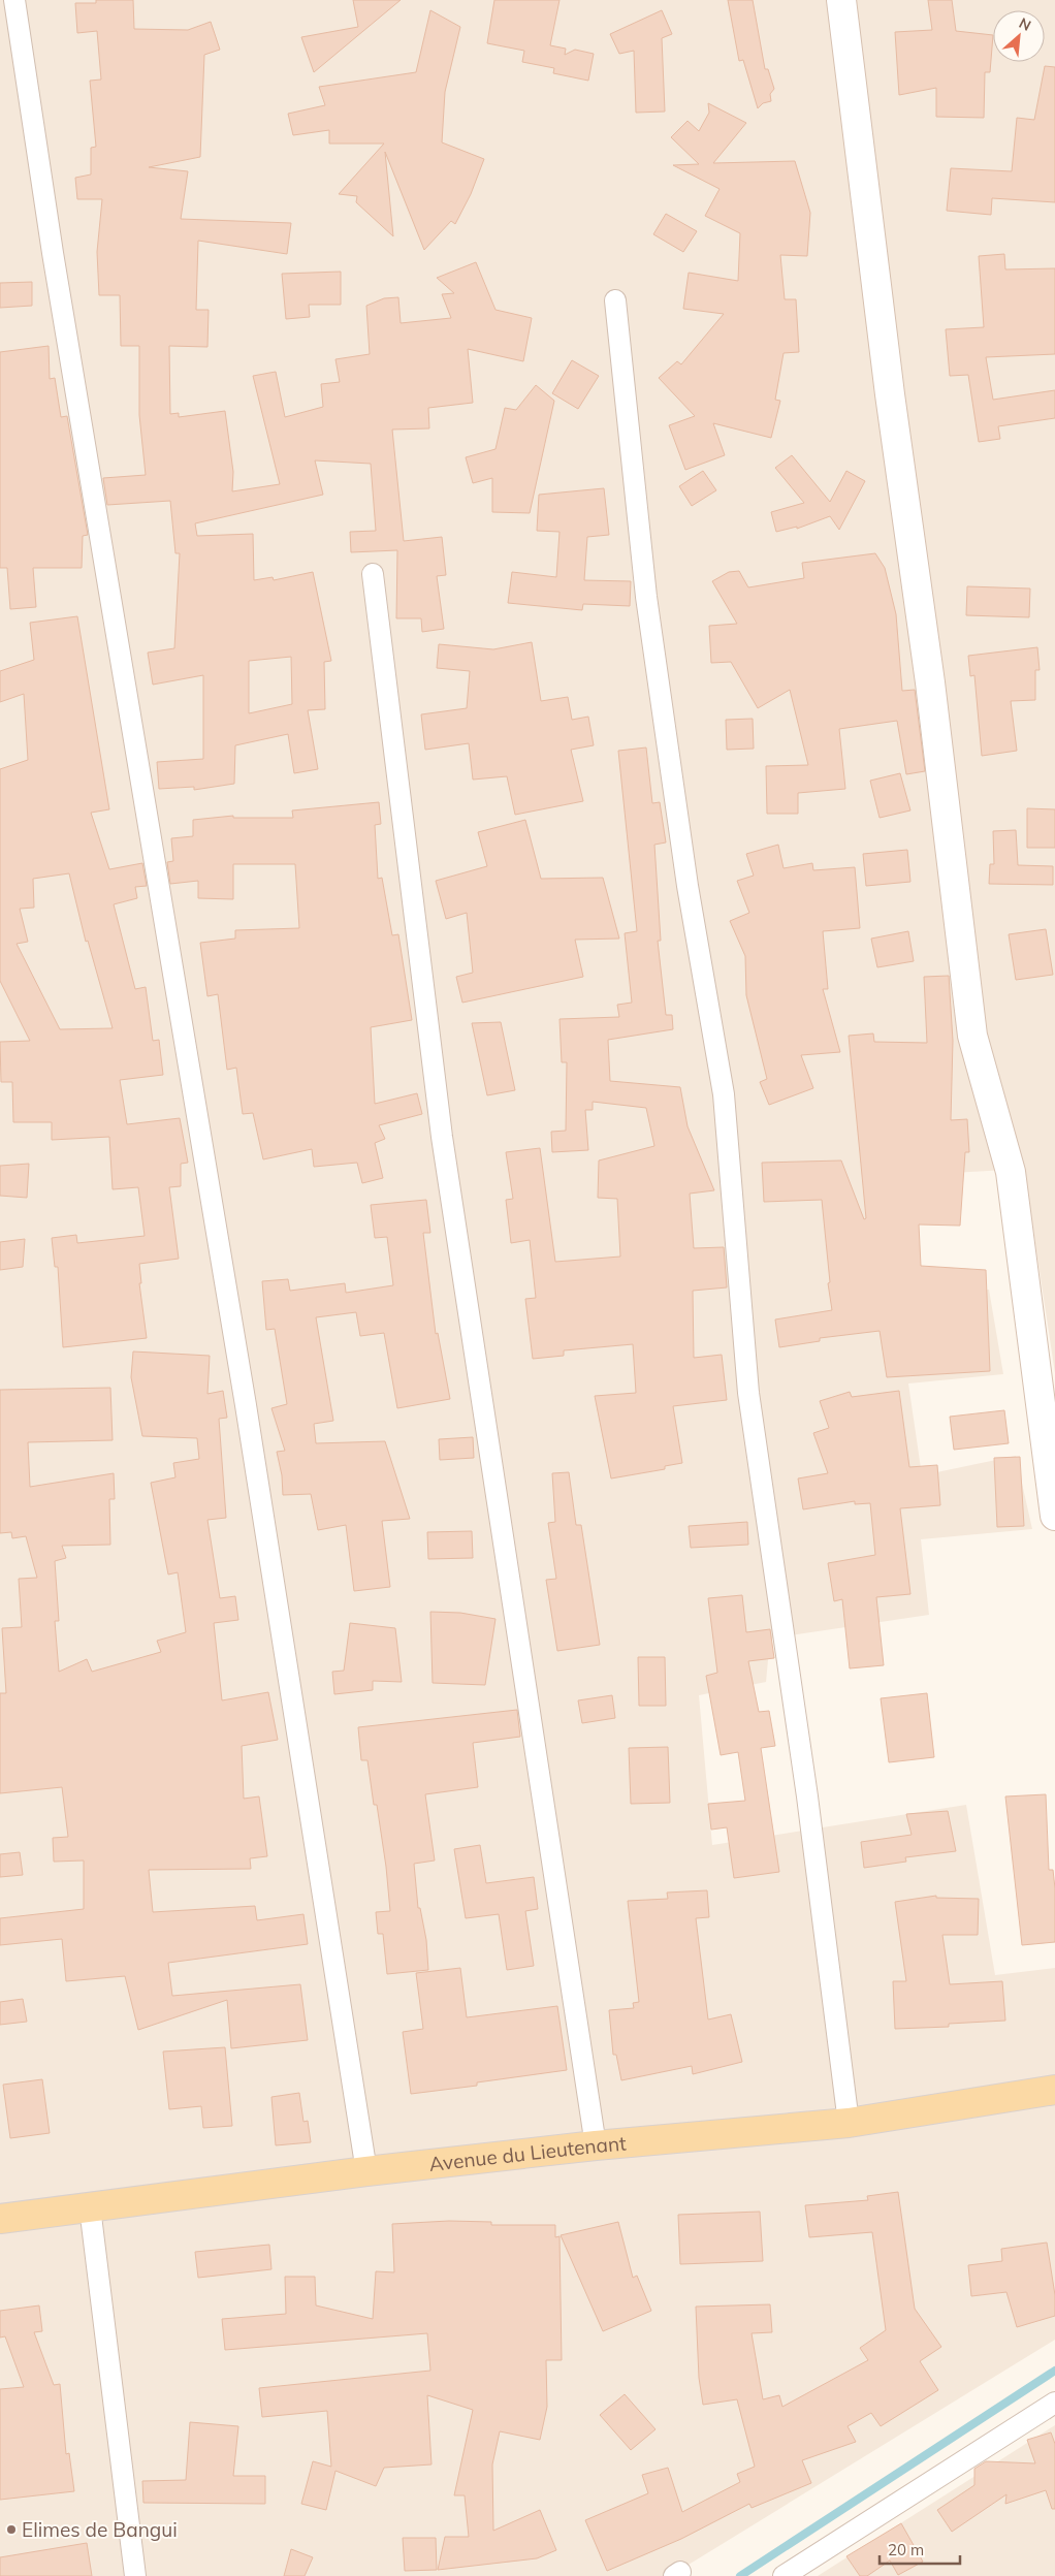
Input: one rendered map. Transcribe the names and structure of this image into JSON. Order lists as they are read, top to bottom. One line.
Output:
{"streets":{"main road":["Avenue du Lieutenant"]},"places":["Elimes de Bangui"],"scale_bar":"20 m","north":"top right"}
